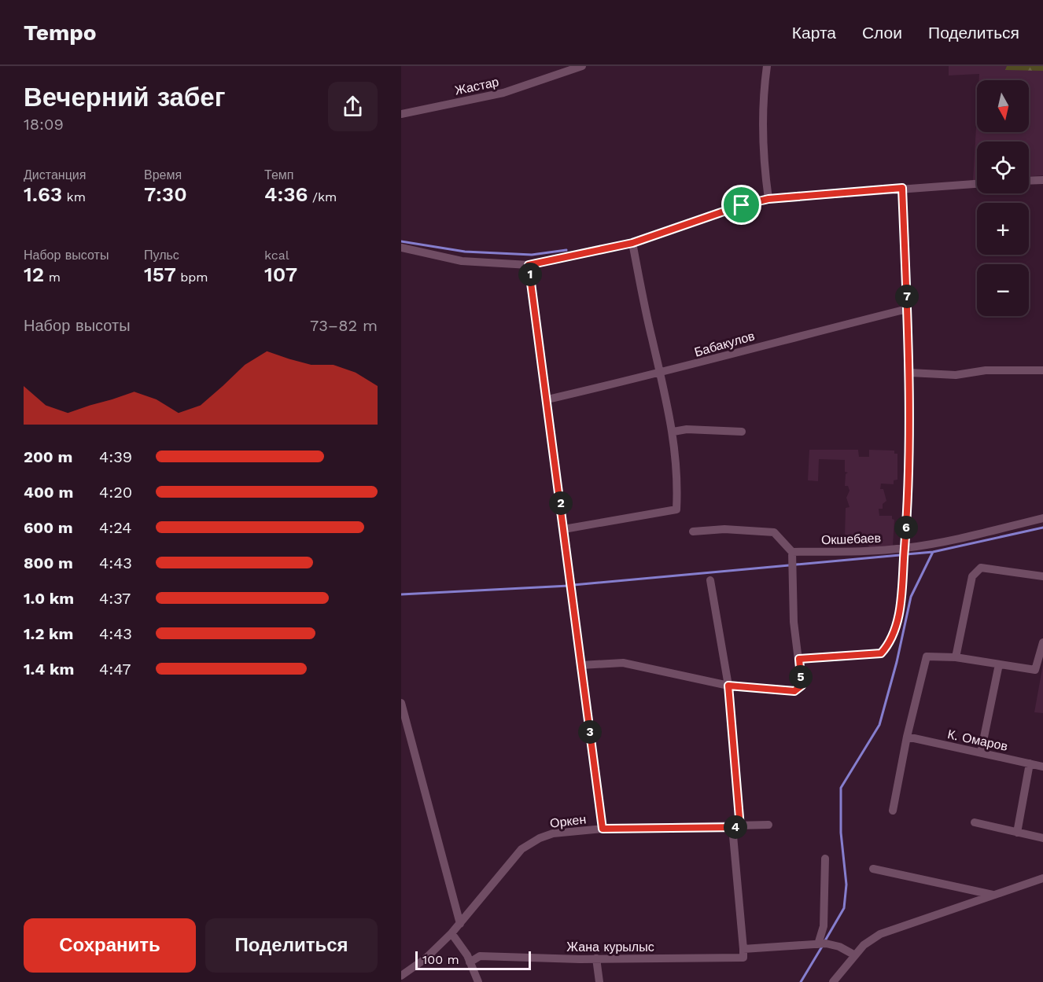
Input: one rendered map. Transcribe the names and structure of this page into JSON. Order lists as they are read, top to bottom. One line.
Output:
{"streets":{"street":["Жастар","Бабакулов","Окшебаев","К. Омаров","Оркен","Жана курылыс"]},"scale_bar":"100 m","north":"bottom","page":{"header":"Tempo","nav":["Карта","Слои","Поделиться"],"heading":["Вечерний забег","18:09"],"map_buttons":["+","−"],"stats":[["Дистанция","1.63 km"],["Время","7:30"],["Темп","4:36 /km"],["Набор высоты","12 m"],["Пульс","157 bpm"],["kcal","107"]],"pins":["1","7","2","6","5","3","4"],"chart":["Набор высоты","73–82 m"],"list":[{"name":"200 m","note":"4:39"},{"name":"400 m","note":"4:20"},{"name":"600 m","note":"4:24"},{"name":"800 m","note":"4:43"},{"name":"1.0 km","note":"4:37"},{"name":"1.2 km","note":"4:43"},{"name":"1.4 km","note":"4:47"}],"buttons":["Сохранить","Поделиться"],"scale":"100 m"}}
